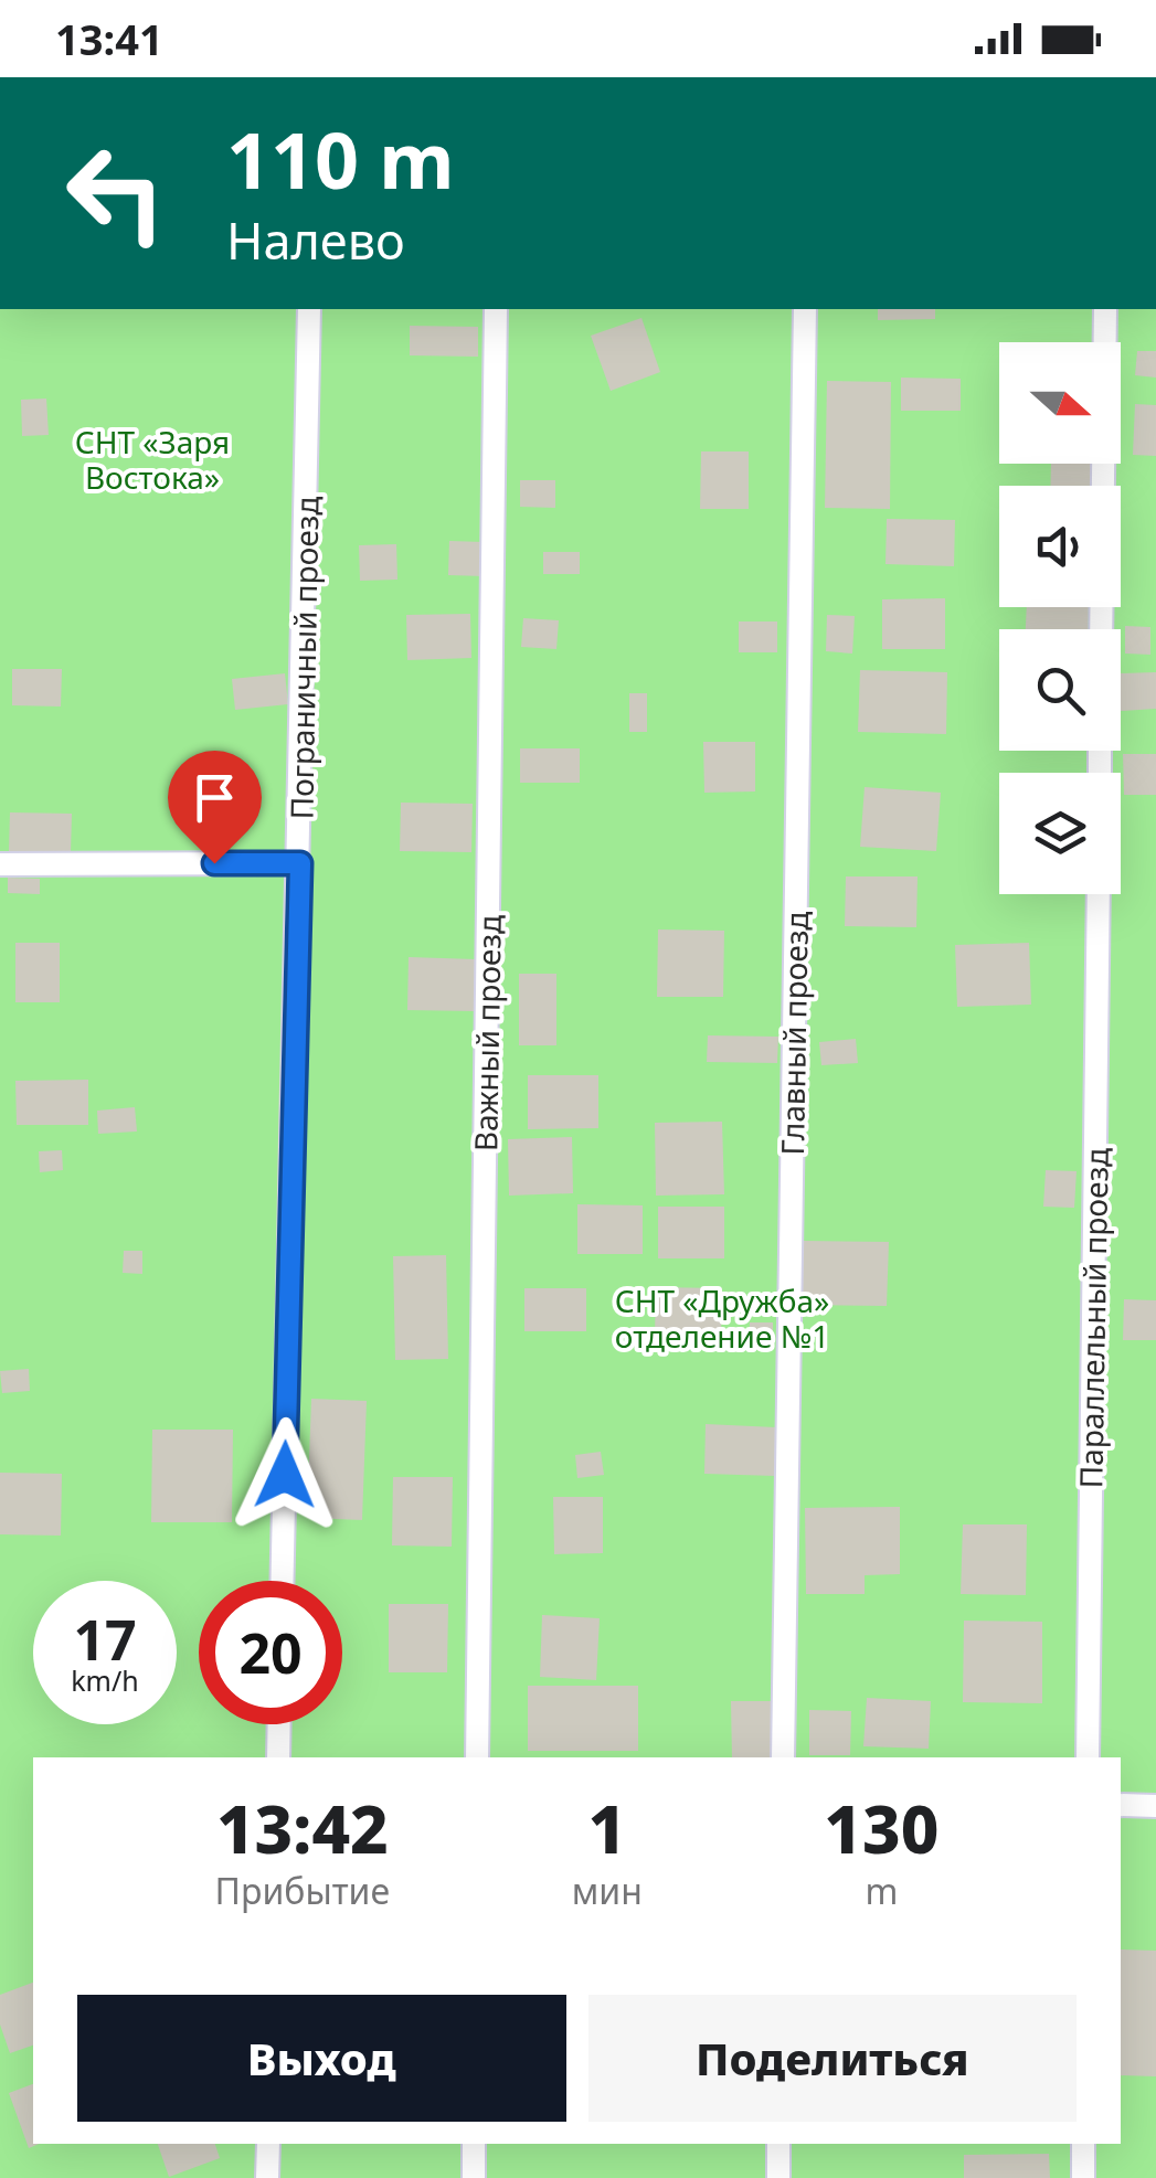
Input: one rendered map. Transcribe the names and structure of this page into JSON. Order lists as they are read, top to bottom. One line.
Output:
{"streets":{"lane":["Пограничный проезд","Важный проезд","Главный проезд","Параллельный проезд"]},"parks":["СНТ «Заря Востока»","СНТ «Дружба» отделение №1"],"north":"right","page":{"status":"13:41","turn":["110 m","Налево"],"speed":"17 km/h","limit":"20","eta":["13:42","Прибытие","1","мин","130","m"],"buttons":["Выход","Поделиться"]}}
